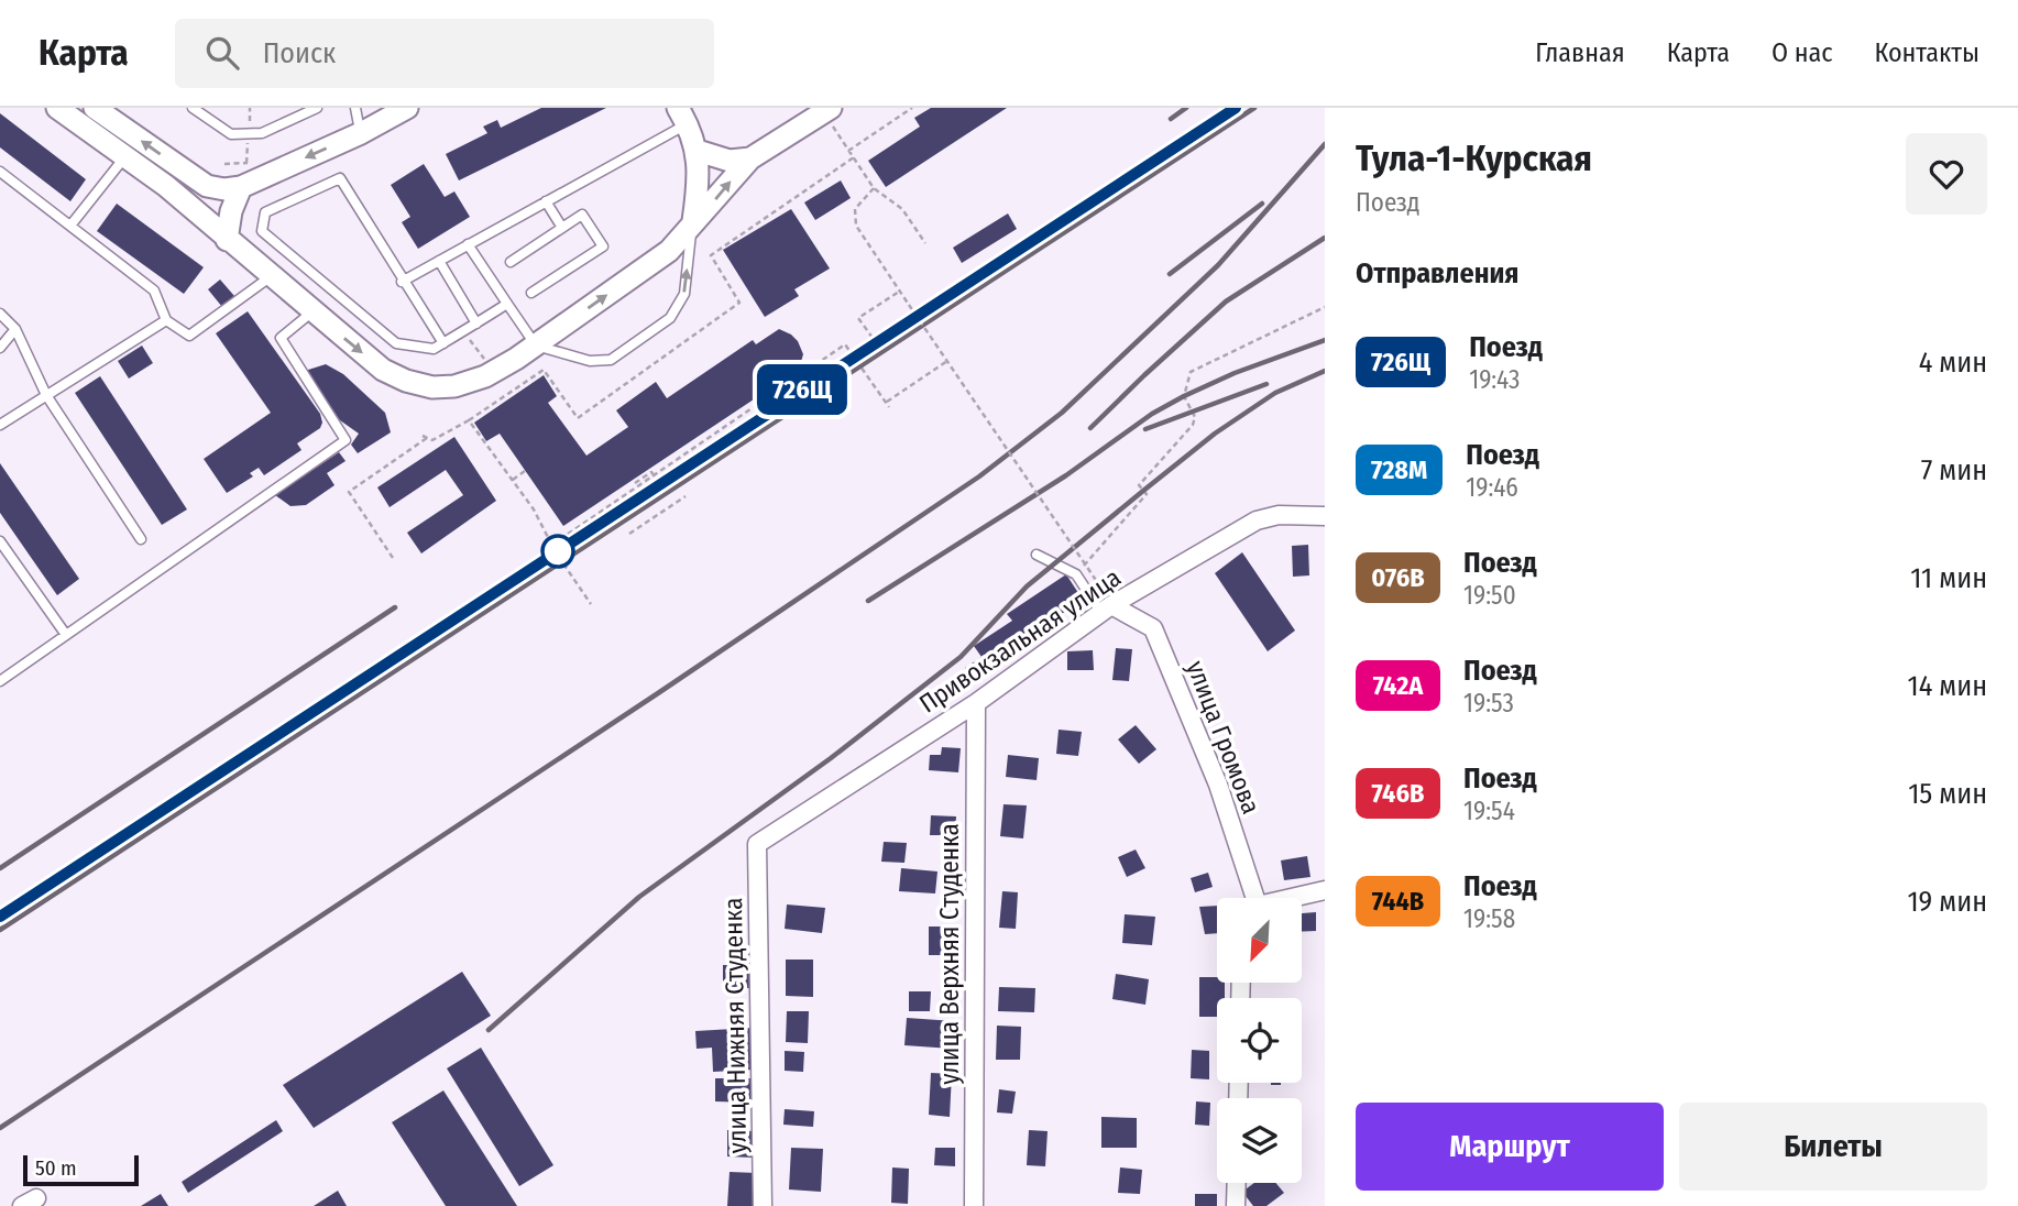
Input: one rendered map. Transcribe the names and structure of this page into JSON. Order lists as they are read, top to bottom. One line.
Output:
{"streets":{"street":["Привокзальная улица","улица Громова","улица Верхняя Cтуденка","улица Нижняя Cтуденкa"]},"crossings":[["Привокзальная улица","улица Громова"],["Привокзальная улица","улица Верхняя Cтуденка"],["Привокзальная улица","улица Нижняя Cтуденкa"]],"scale_bar":"50 m","north":"bottom left","page":{"header":"Карта","search":"Поиск","nav":["Главная","Карта","О нас","Контакты"],"on_map":"726Щ","heading":[["Тула-1-Курская","Поезд"],"Отправления"],"list":[{"mark":"726Щ","name":"Поезд","note":"19:43","value":"4 мин"},{"mark":"728М","name":"Поезд","note":"19:46","value":"7 мин"},{"mark":"076В","name":"Поезд","note":"19:50","value":"11 мин"},{"mark":"742А","name":"Поезд","note":"19:53","value":"14 мин"},{"mark":"746В","name":"Поезд","note":"19:54","value":"15 мин"},{"mark":"744В","name":"Поезд","note":"19:58","value":"19 мин"}],"buttons":["Маршрут","Билеты"],"scale":"50 m"}}
